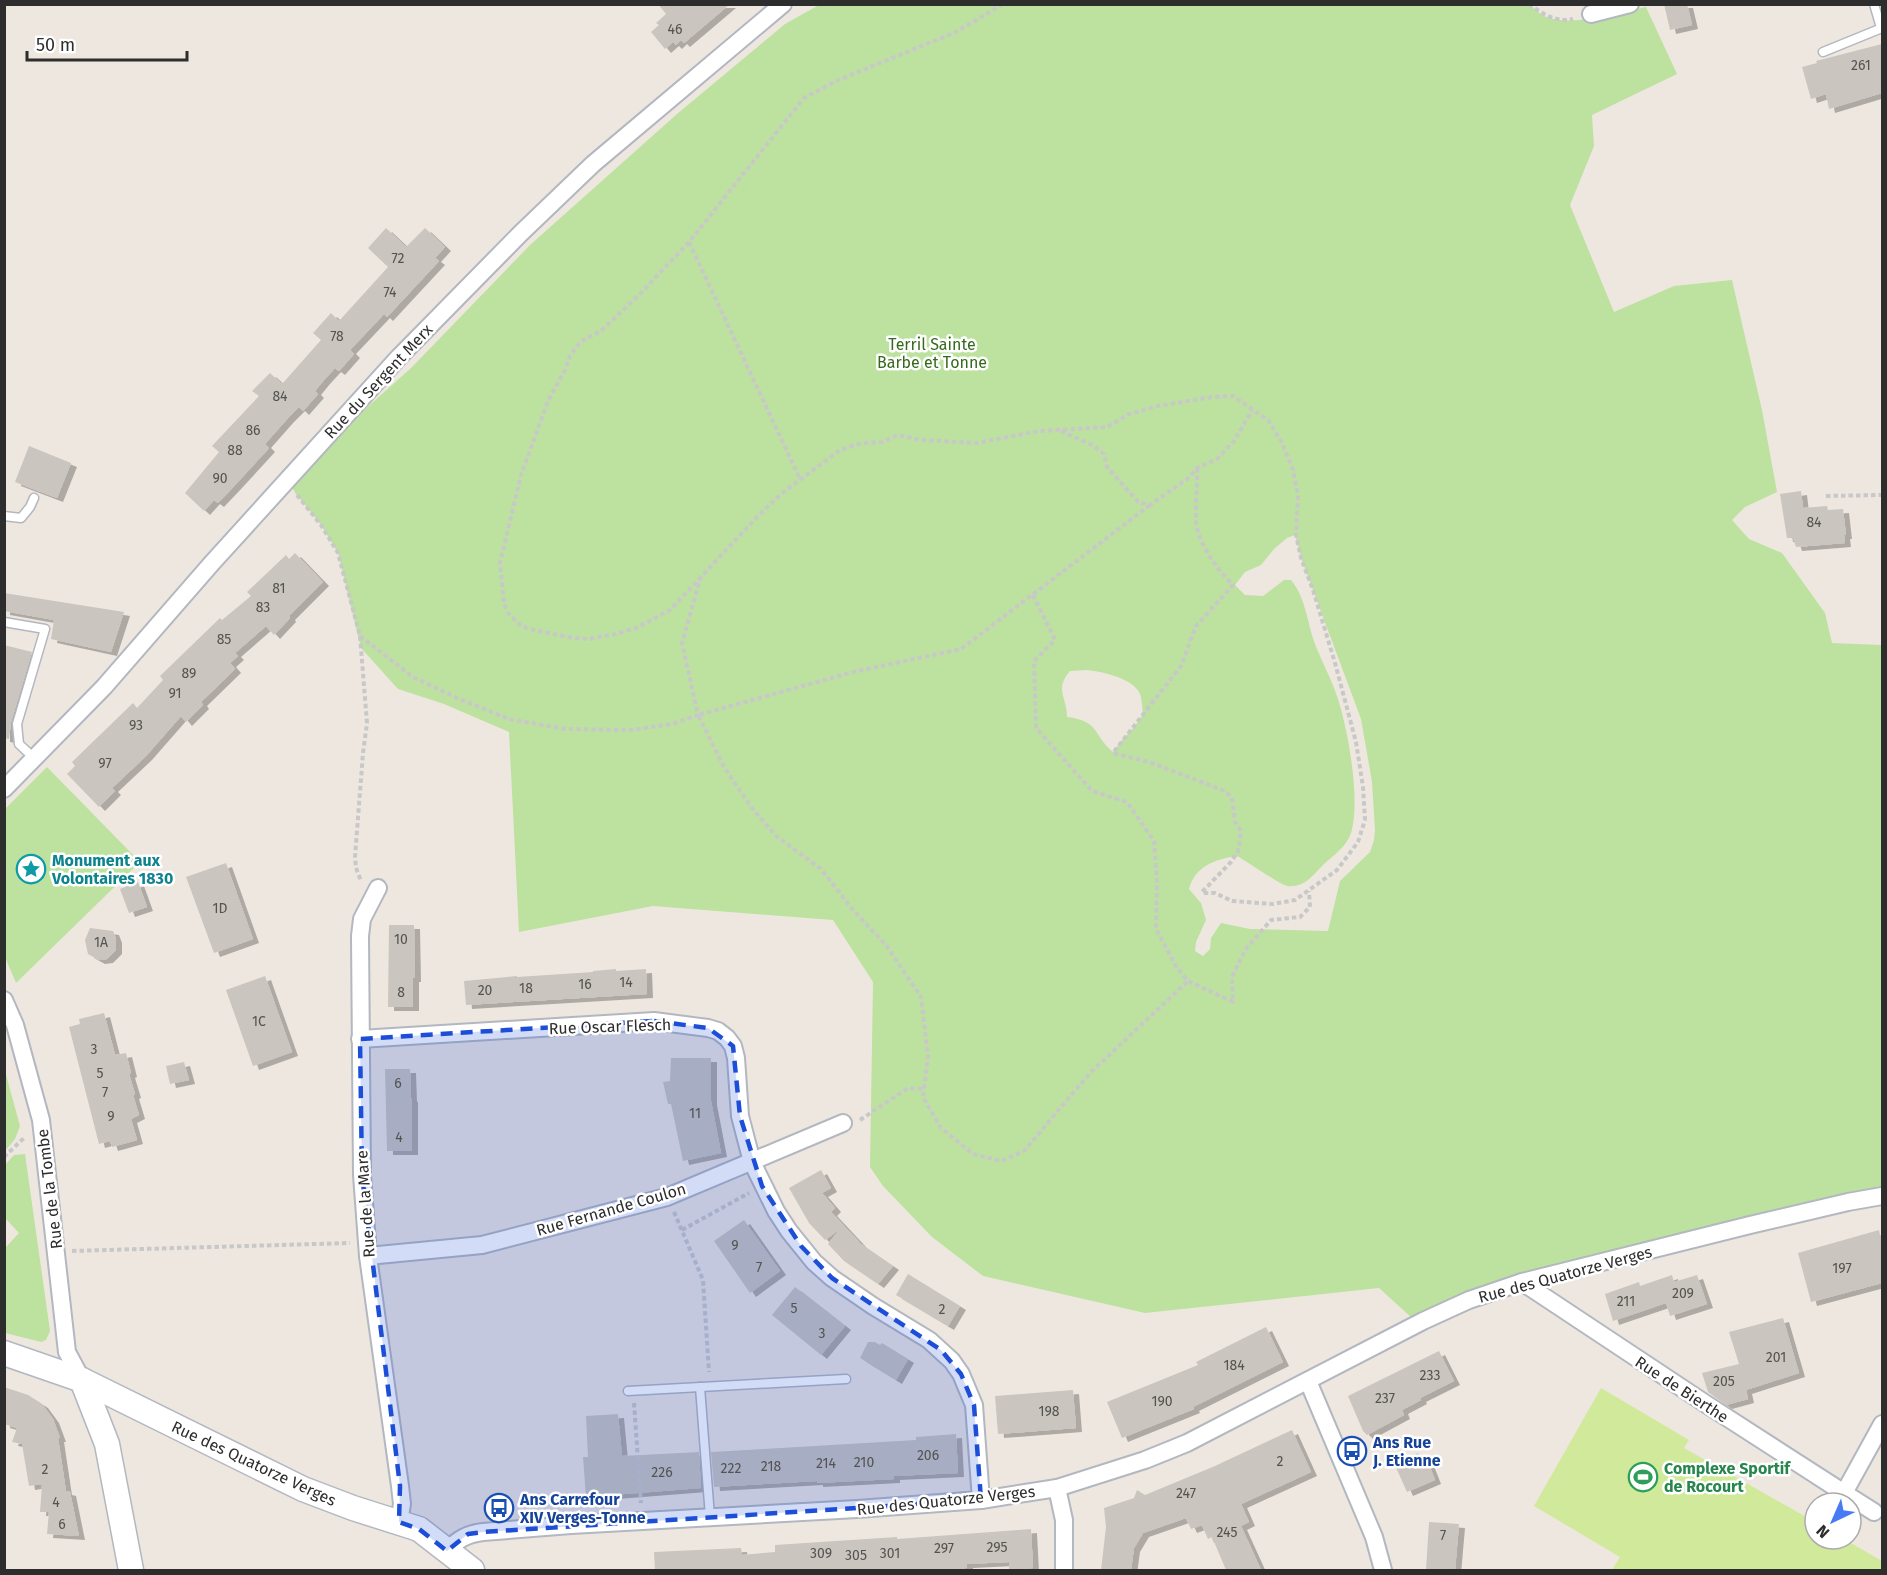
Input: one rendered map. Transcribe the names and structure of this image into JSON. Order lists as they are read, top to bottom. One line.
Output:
{"streets":{"street":["Rue du Sergent Merx","Rue Oscar Flesch","Rue de la Tombe","Rue de la Mare","Rue Fernande Coulon","Rue des Quatorze Verges","Rue de Bierthe"]},"crossings":[["Rue Oscar Flesch","Rue de la Mare"],["Rue Oscar Flesch","Rue Fernande Coulon"],["Rue Oscar Flesch","Rue des Quatorze Verges"],["Rue de la Tombe","Rue des Quatorze Verges"],["Rue de la Mare","Rue Fernande Coulon"],["Rue de la Mare","Rue des Quatorze Verges"],["Rue des Quatorze Verges","Rue de Bierthe"]],"parks":["Terril Sainte Barbe et Tonne"],"places":{"place":["Monument aux Volontaires 1830"],"bus stop":["Ans Rue J. Etienne","Ans Carrefour XIV Verges-Tonne"],"sports":["Complexe Sportif de Rocourt"]},"house_numbers":["46","261","72","74","78","84","86","88","90","84","81","83","85","89","91","93","97","1D","10","1A","14","16","18","20","8","1C","3","5","6","7","11","9","4","9","7","197","209","211","5","2","3","201","184","233","205","237","190","198","206","2","210","214","218","222","2","226","247","4","6","245","7","295","297","309","301","305"],"scale_bar":"50 m","north":"bottom left"}
